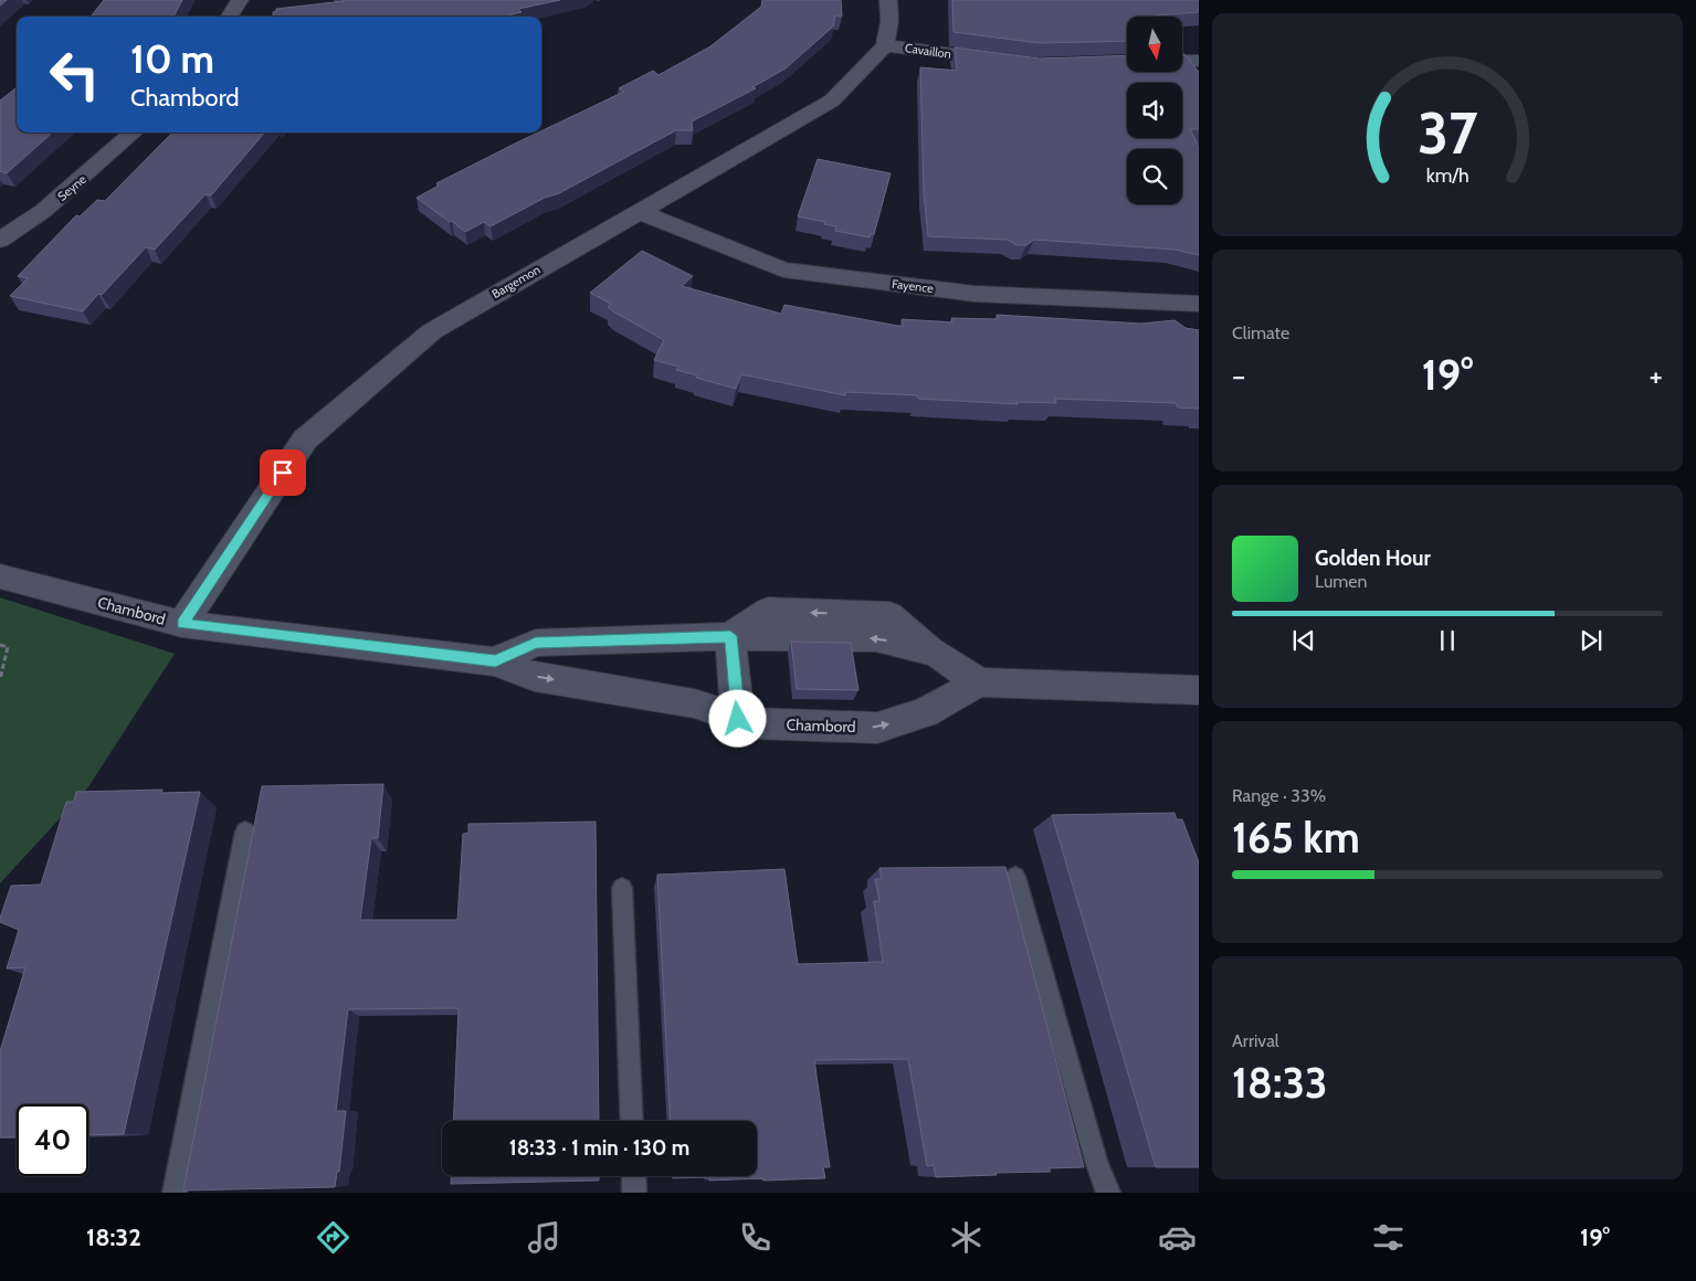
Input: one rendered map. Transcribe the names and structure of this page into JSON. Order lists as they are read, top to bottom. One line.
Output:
{"streets":{"street":["Cavaillon","Seyne","Bargemon","Fayence","Chambord"]},"crossings":[["Cavaillon","Bargemon"],["Bargemon","Fayence"],["Bargemon","Chambord"]],"north":"bottom","page":{"turn":["10 m","Chambord"],"tile":["Climate",["Range · 33%","165 km"],["Arrival","18:33"]],"heat":["−","19°","+"],"song":["Golden Hour","Lumen"],"limit":"40","trip":"18:33 · 1 min · 130 m","tabs":["18:32","19°"],"gauge":["37","km/h"]}}
